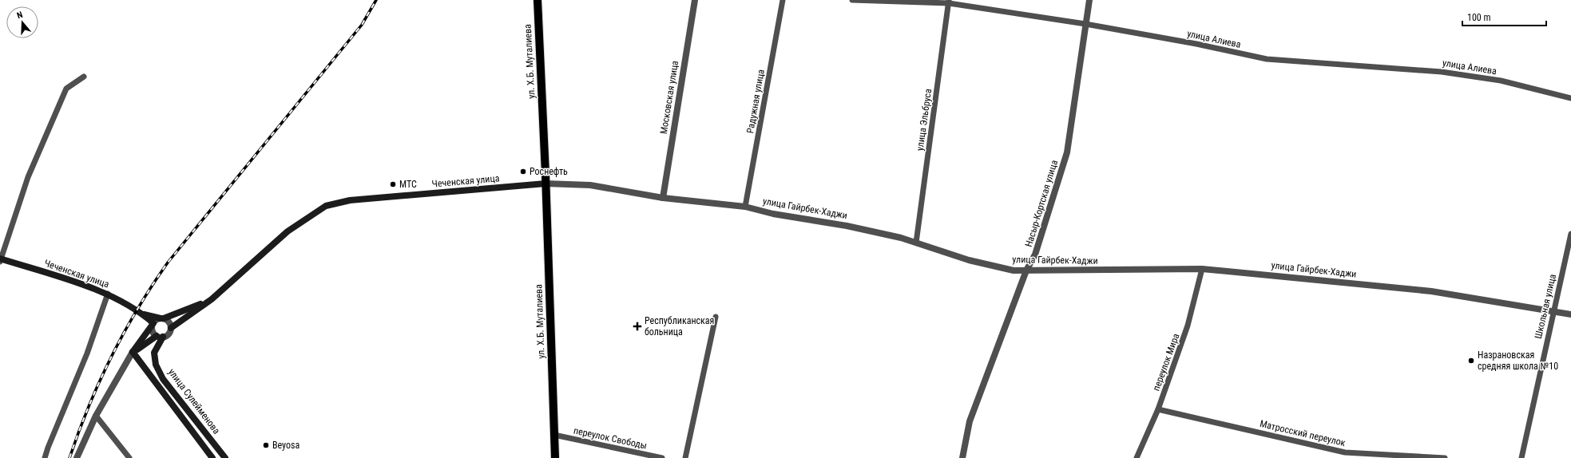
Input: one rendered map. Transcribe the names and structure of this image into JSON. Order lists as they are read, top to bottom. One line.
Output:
{"streets":{"main road":["ул. Х.Б. Муталиева","Чеченская улица","улица Сулейменова"],"street":["улица Алиева","Московская улица","Радужная улица","улица Эльбруса","Насыр-Кортская улица","улица Гайрбек-Хаджи","Школьная улица","переулок Мира","Матросский переулок","переулок Свободы"]},"crossings":[["улица Алиева","улица Эльбруса"],["улица Алиева","Насыр-Кортская улица"],["ул. Х.Б. Муталиева","Чеченская улица"],["ул. Х.Б. Муталиева","улица Гайрбек-Хаджи"],["ул. Х.Б. Муталиева","переулок Свободы"],["Московская улица","улица Гайрбек-Хаджи"],["Радужная улица","улица Гайрбек-Хаджи"],["улица Эльбруса","улица Гайрбек-Хаджи"],["Чеченская улица","улица Гайрбек-Хаджи"],["Насыр-Кортская улица","улица Гайрбек-Хаджи"],["улица Гайрбек-Хаджи","Школьная улица"],["улица Гайрбек-Хаджи","переулок Мира"],["переулок Мира","Матросский переулок"]],"places":{"other":["Роснефть","МТС","Назрановская средняя школа №10","Beyosa"],"health":["Республиканская больница"]},"scale_bar":"100 m","north":"top"}
